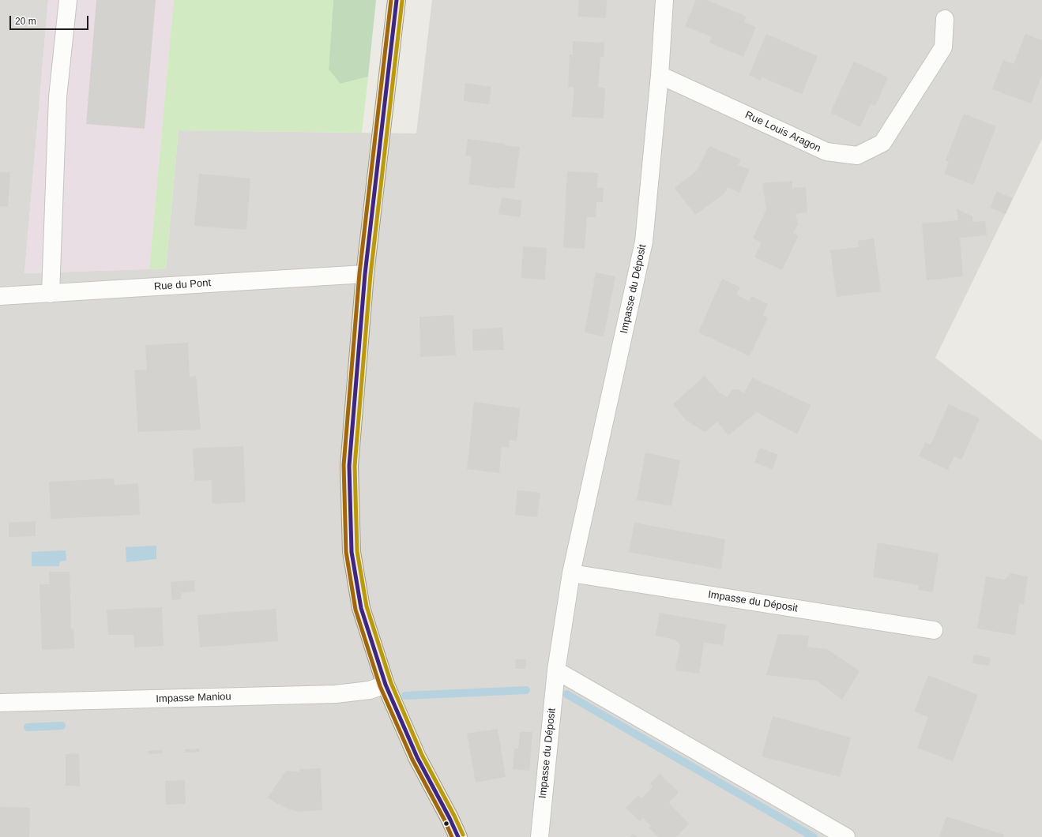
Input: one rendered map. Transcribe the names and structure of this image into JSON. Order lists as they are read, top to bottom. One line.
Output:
{"streets":{"street":["Rue Louis Aragon","Rue du Pont","Impasse du Déposit","Impasse Maniou"]},"crossings":[["Rue Louis Aragon","Impasse du Déposit"]],"scale_bar":"20 m"}
